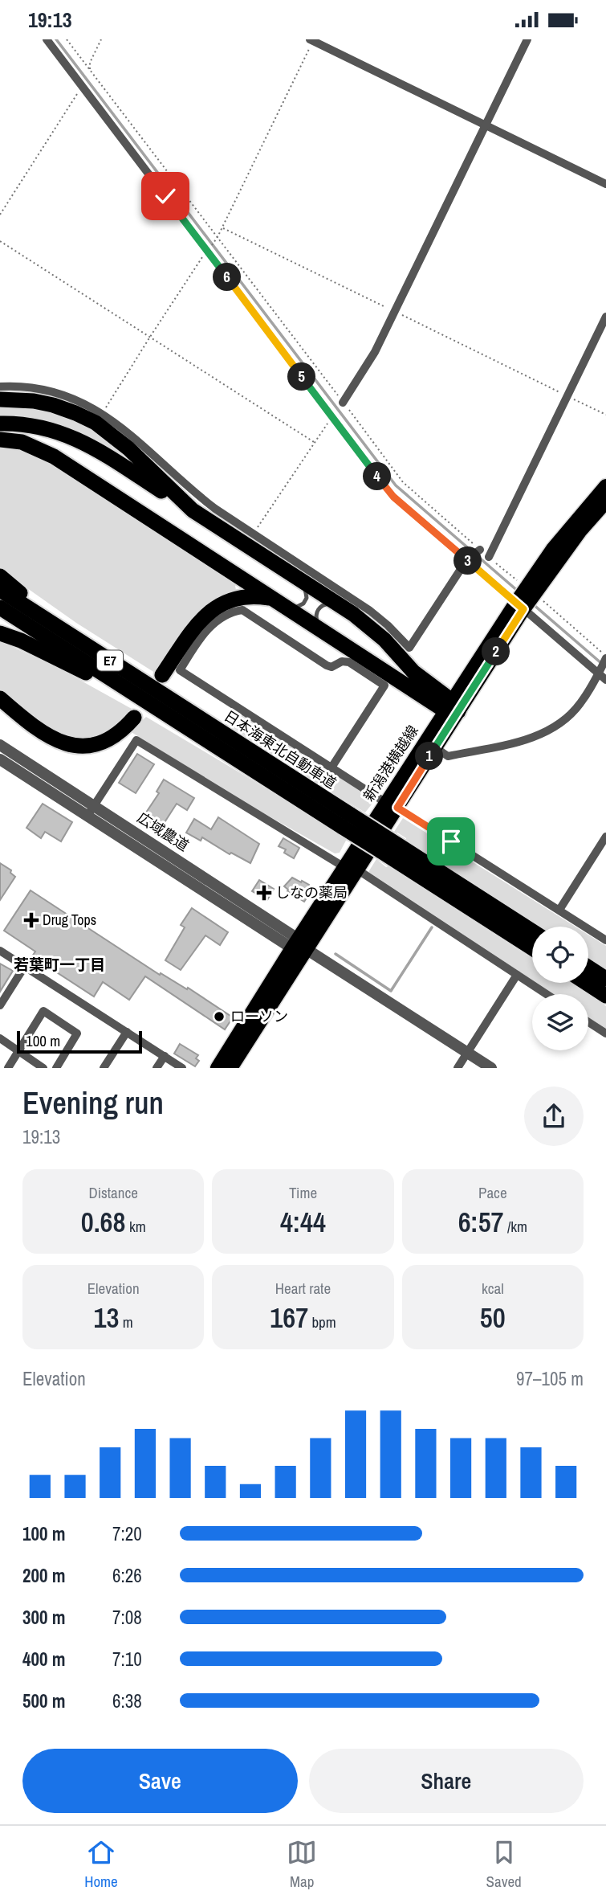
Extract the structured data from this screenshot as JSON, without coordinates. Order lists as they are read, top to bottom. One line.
{"streets":{"highway":["E7","日本海東北自動車道"],"main road":["新潟港横越線"],"street":["広域農道"]},"crossings":[["新潟港横越線","広域農道"]],"districts":["若葉町一丁目"],"places":{"health":["しなの薬局","Drug Tops"],"other":["ローソン"]},"scale_bar":"100 m","page":{"status":"19:13","pins":["6","5","4","3","2","1"],"scale":"100 m","heading":["Evening run","19:13"],"stats":[["Distance","0.68 km"],["Time","4:44"],["Pace","6:57 /km"],["Elevation","13 m"],["Heart rate","167 bpm"],["kcal","50"]],"chart":["Elevation","97–105 m"],"list":[{"name":"100 m","note":"7:20"},{"name":"200 m","note":"6:26"},{"name":"300 m","note":"7:08"},{"name":"400 m","note":"7:10"},{"name":"500 m","note":"6:38"}],"buttons":["Save","Share"],"tabs":["Home","Map","Saved"]}}
